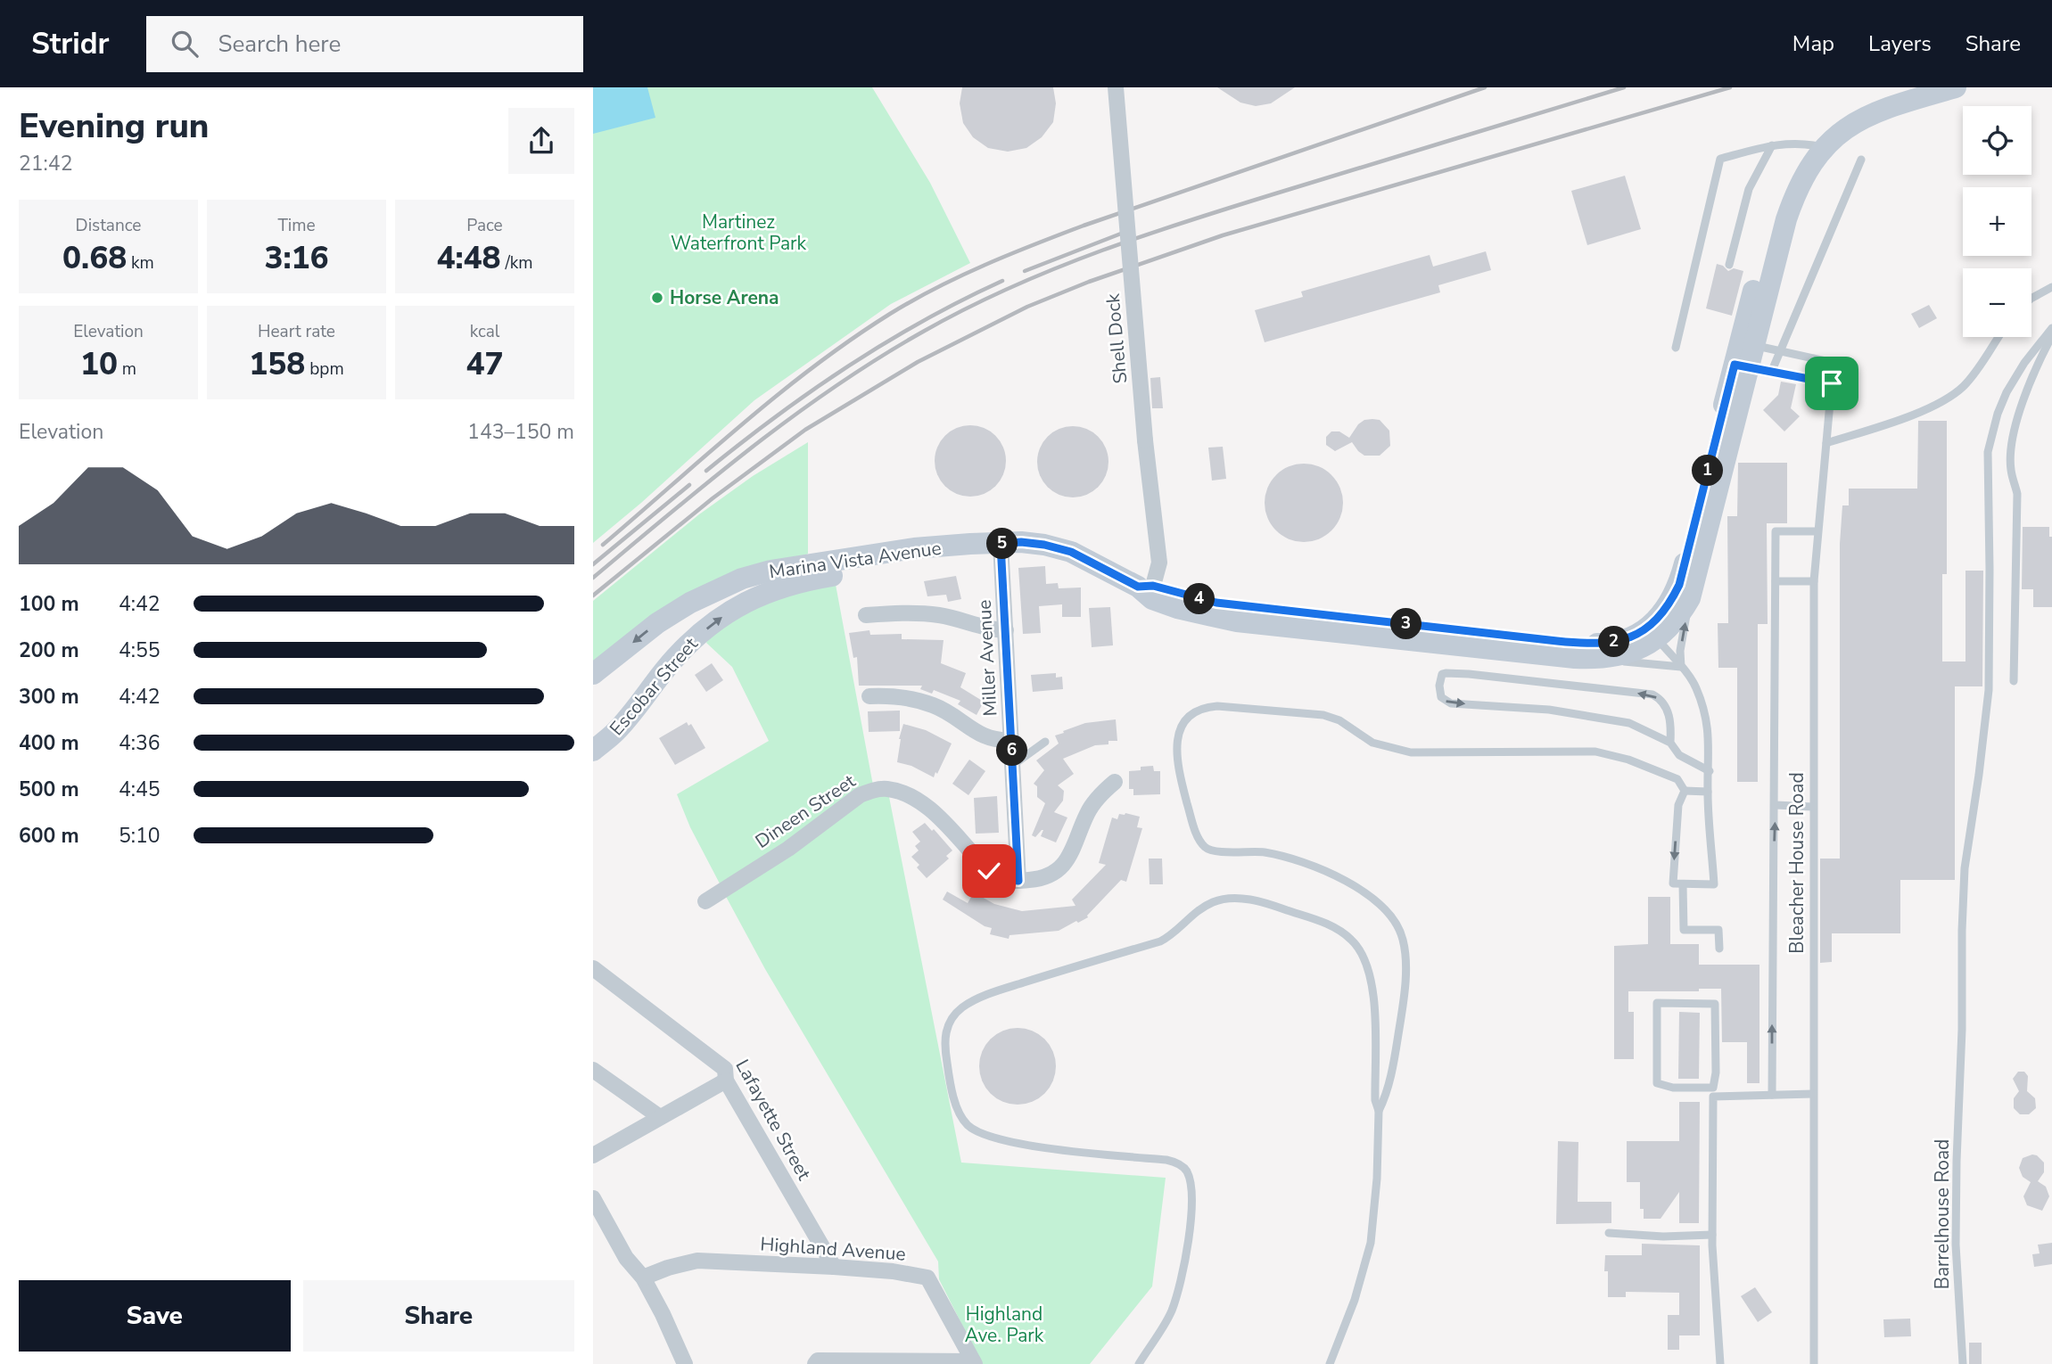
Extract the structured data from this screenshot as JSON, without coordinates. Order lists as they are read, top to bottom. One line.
{"streets":{"main road":["Marina Vista Avenue","Escobar Street"],"street":["Shell Dock","Miller Avenue","Dineen Street","Lafayette Street","Highland Avenue"],"lane":["Bleacher House Road","Barrelhouse Road"]},"crossings":[["Shell Dock","Marina Vista Avenue"],["Marina Vista Avenue","Miller Avenue"],["Marina Vista Avenue","Escobar Street"],["Miller Avenue","Escobar Street"],["Miller Avenue","Dineen Street"],["Lafayette Street","Highland Avenue"]],"one_way":["Escobar Street"],"parks":["Martinez Waterfront Park","Highland Ave. Park"],"places":["Horse Arena"],"page":{"header":"Stridr","search":"Search here","nav":["Map","Layers","Share"],"heading":["Evening run","21:42"],"map_buttons":["+","−"],"stats":[["Distance","0.68 km"],["Time","3:16"],["Pace","4:48 /km"],["Elevation","10 m"],["Heart rate","158 bpm"],["kcal","47"]],"chart":["Elevation","143–150 m"],"pins":["1","5","4","3","2","6"],"list":[{"name":"100 m","note":"4:42"},{"name":"200 m","note":"4:55"},{"name":"300 m","note":"4:42"},{"name":"400 m","note":"4:36"},{"name":"500 m","note":"4:45"},{"name":"600 m","note":"5:10"}],"buttons":["Save","Share"]}}
